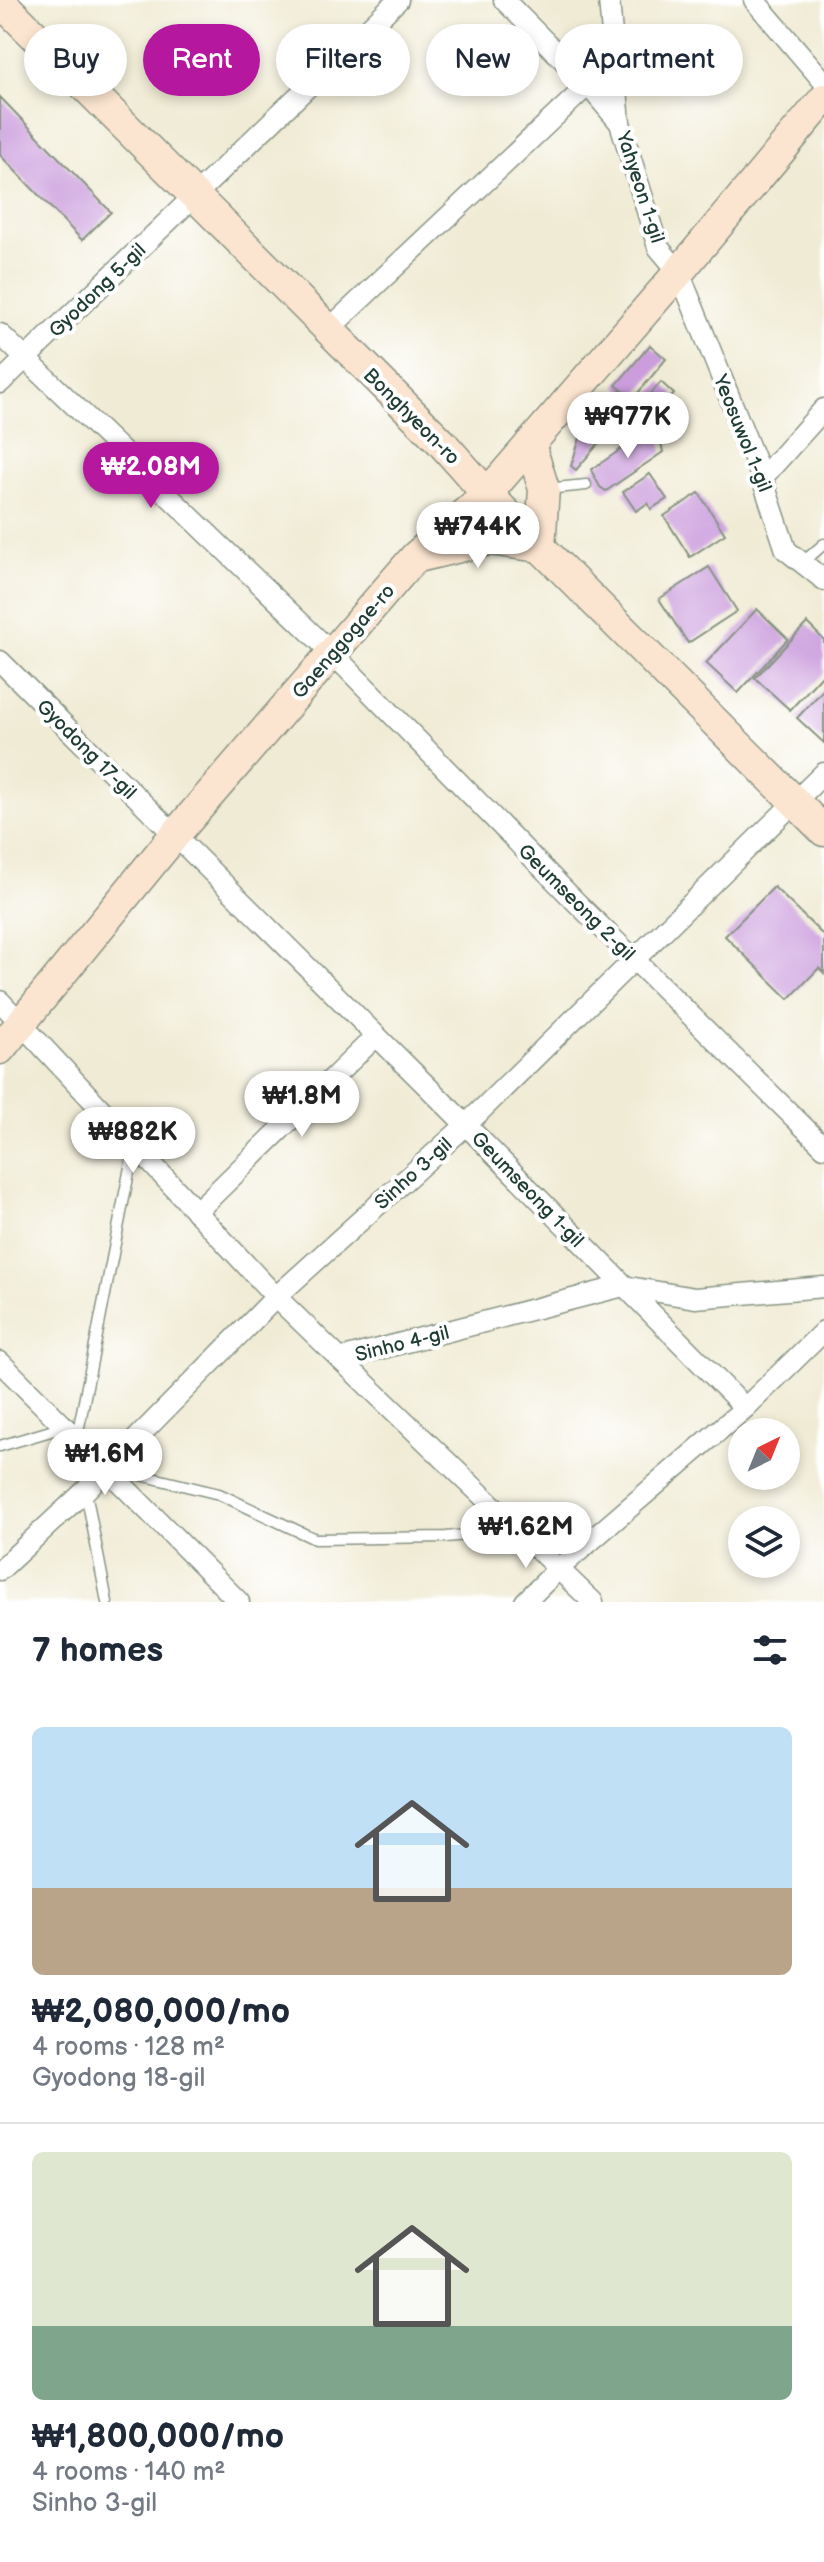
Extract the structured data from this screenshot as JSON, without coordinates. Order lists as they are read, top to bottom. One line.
{"streets":{"street":["Yahyeon 1-gil","Gyodong 5-gil","Bonghyeon-ro","Yeosuwol 1-gil","Gaenggogae-ro","Gyodong 17-gil","Geumseong 2-gil","Sinho 3-gil","Geumseong 1-gil","Sinho 4-gil"]},"crossings":[["Yahyeon 1-gil","Yeosuwol 1-gil"],["Yahyeon 1-gil","Gaenggogae-ro"],["Gyodong 5-gil","Bonghyeon-ro"],["Gyodong 5-gil","Geumseong 2-gil"],["Bonghyeon-ro","Gaenggogae-ro"],["Bonghyeon-ro","Sinho 3-gil"],["Yeosuwol 1-gil","Gaenggogae-ro"],["Gaenggogae-ro","Gyodong 17-gil"],["Gaenggogae-ro","Geumseong 2-gil"],["Gaenggogae-ro","Geumseong 1-gil"],["Gaenggogae-ro","Sinho 4-gil"],["Gyodong 17-gil","Geumseong 1-gil"],["Geumseong 2-gil","Sinho 3-gil"],["Sinho 3-gil","Geumseong 1-gil"],["Sinho 3-gil","Sinho 4-gil"],["Geumseong 1-gil","Sinho 4-gil"]],"north":"top right","page":{"chip":["Buy","Rent","Filters","New","Apartment"],"price":["₩977K","₩2.08M","₩744K","₩1.8M","₩882K","₩1.6M","₩1.62M"],"heading":"7 homes","list":[{"name":"₩2,080,000/mo","note":"4 rooms · 128 m² · Gyodong 18-gil"},{"name":"₩1,800,000/mo","note":"4 rooms · 140 m² · Sinho 3-gil"}]}}
